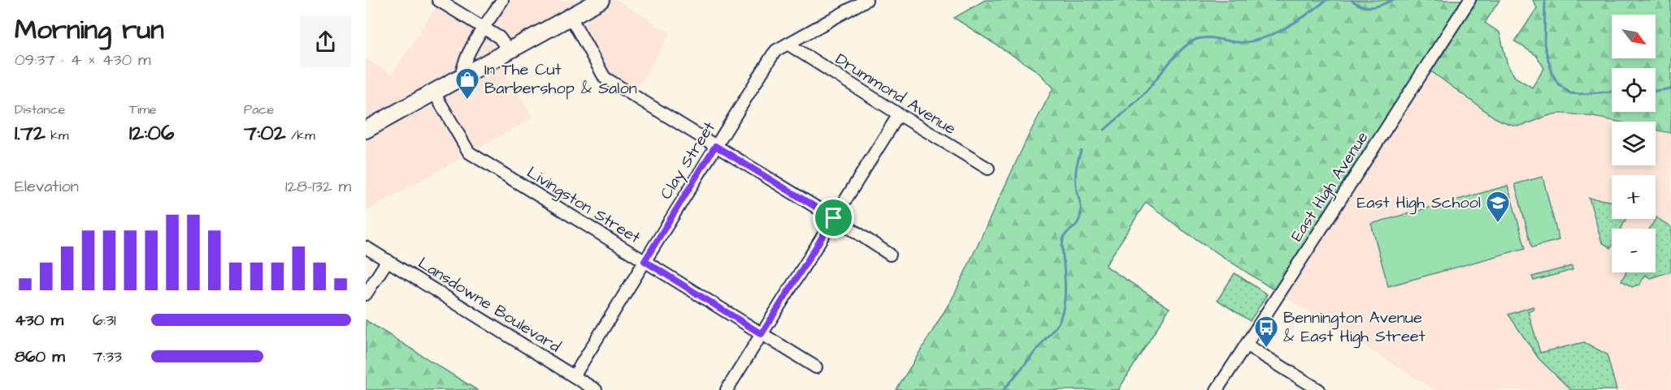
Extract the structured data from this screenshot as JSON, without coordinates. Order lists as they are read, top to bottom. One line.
{"streets":{"street":["Drummond Avenue","Clay Street","East High Avenue","Livingston Street","Lansdowne Boulevard"]},"crossings":[["Drummond Avenue","Clay Street"],["Clay Street","Livingston Street"],["Clay Street","Lansdowne Boulevard"]],"places":{"shop":["In The Cut Barbershop & Salon"],"school or university":["East High School"],"bus stop":["Bennington Avenue & East High Street"]},"north":"bottom right","page":{"heading":["Morning run","09:37 · 4 × 430 m"],"map_buttons":["+","−"],"stats":[["Distance","1.72 km"],["Time","12:06"],["Pace","7:02 /km"]],"chart":["Elevation","128–132 m"],"list":[{"name":"430 m","note":"6:31"},{"name":"860 m","note":"7:33"}]}}
